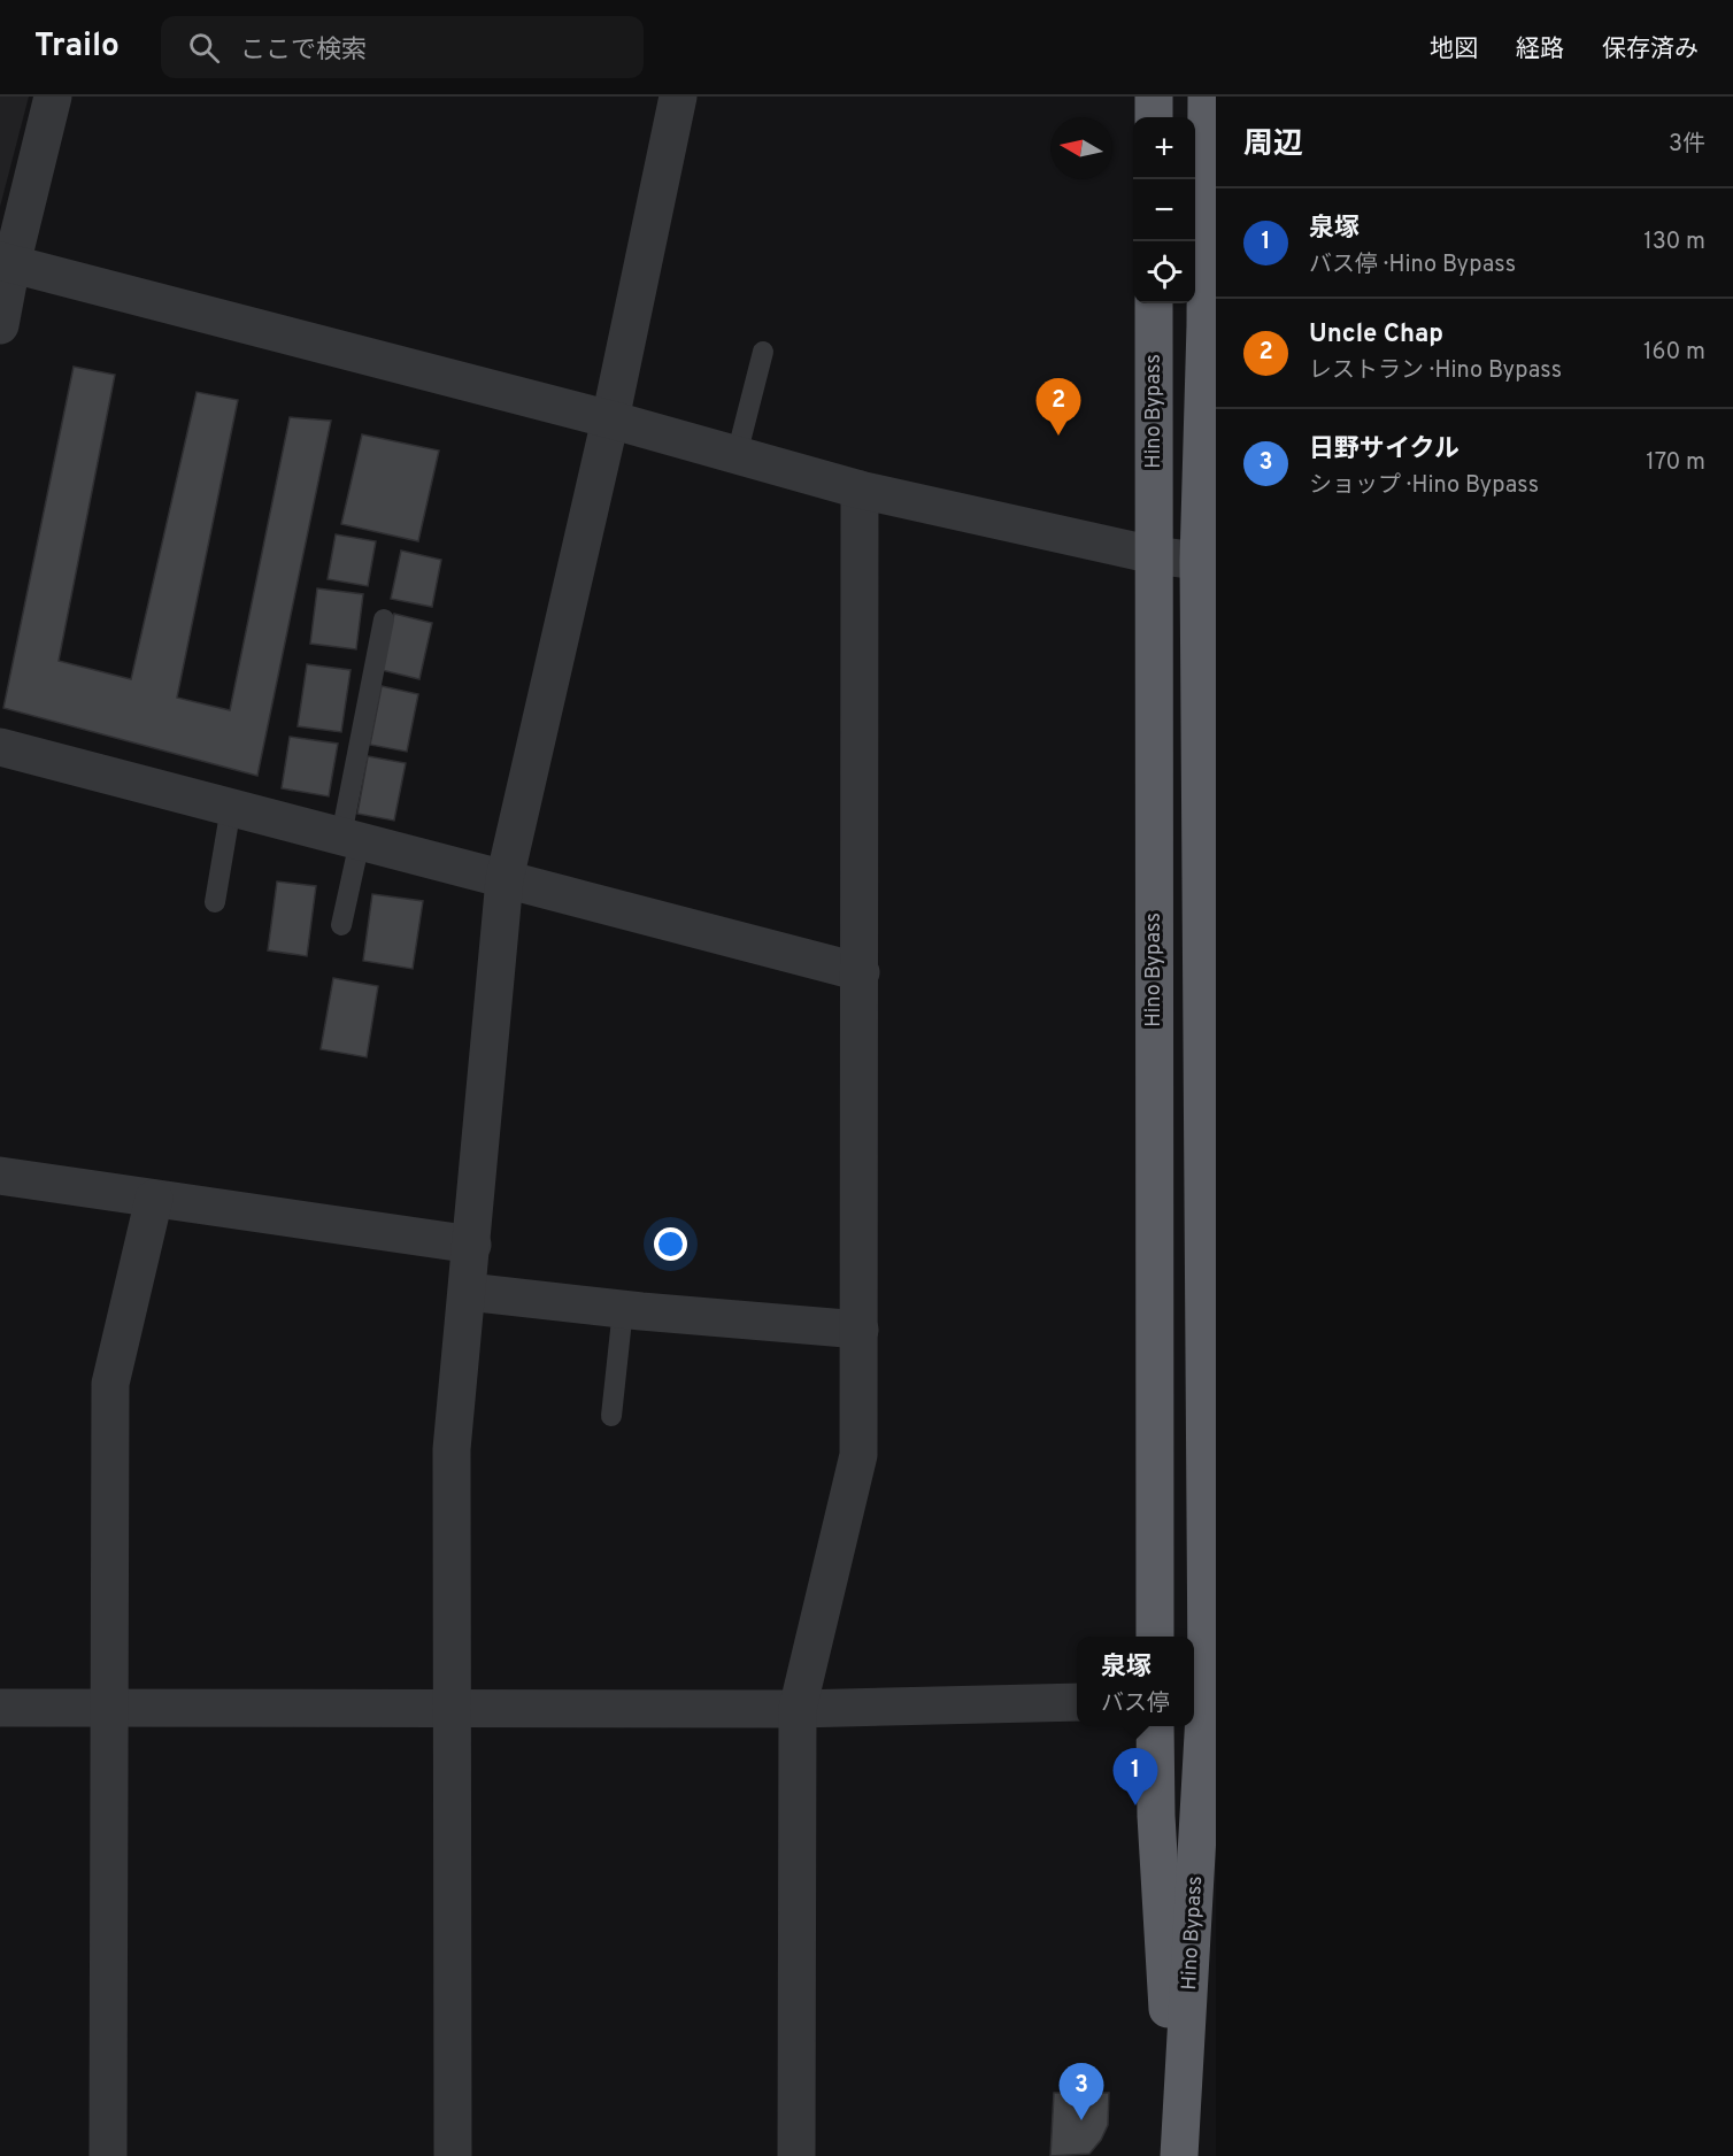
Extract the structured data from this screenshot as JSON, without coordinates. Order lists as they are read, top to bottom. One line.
{"streets":{"highway":["Hino Bypass"]},"north":"left","page":{"header":"Trailo","search":"ここで検索","nav":["地図","経路","保存済み"],"heading":["周辺","3件"],"map_buttons":["+","−"],"list":[{"mark":"1","name":"泉塚","note":"バス停 · Hino Bypass","value":"130 m"},{"mark":"2","name":"Uncle Chap","note":"レストラン · Hino Bypass","value":"160 m"},{"mark":"3","name":"日野サイクル","note":"ショップ · Hino Bypass","value":"170 m"}],"pins":["2","1","3"],"popup":["泉塚","バス停"]}}
